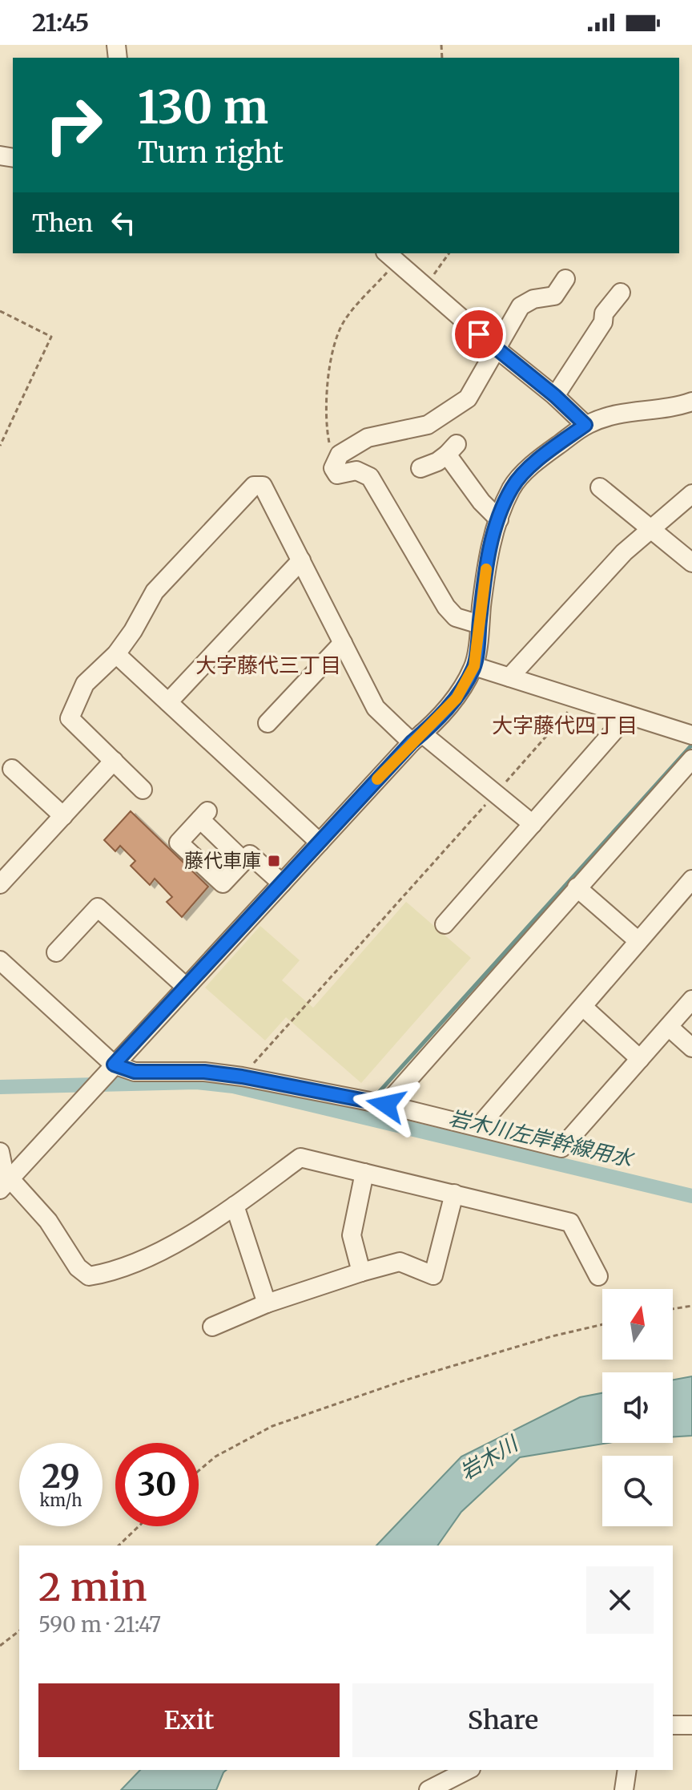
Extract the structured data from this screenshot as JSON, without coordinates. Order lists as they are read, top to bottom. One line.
{"districts":["大字藤代三丁目","大字藤代四丁目"],"water":["岩木川左岸幹線用水","岩木川"],"places":{"transit":["藤代車庫"]},"north":"top","page":{"status":"21:45","turn":["130 m","Turn right"],"then":"Then","speed":"29 km/h","limit":"30","heading":["2 min","590 m · 21:47"],"buttons":["Exit","Share"]}}
